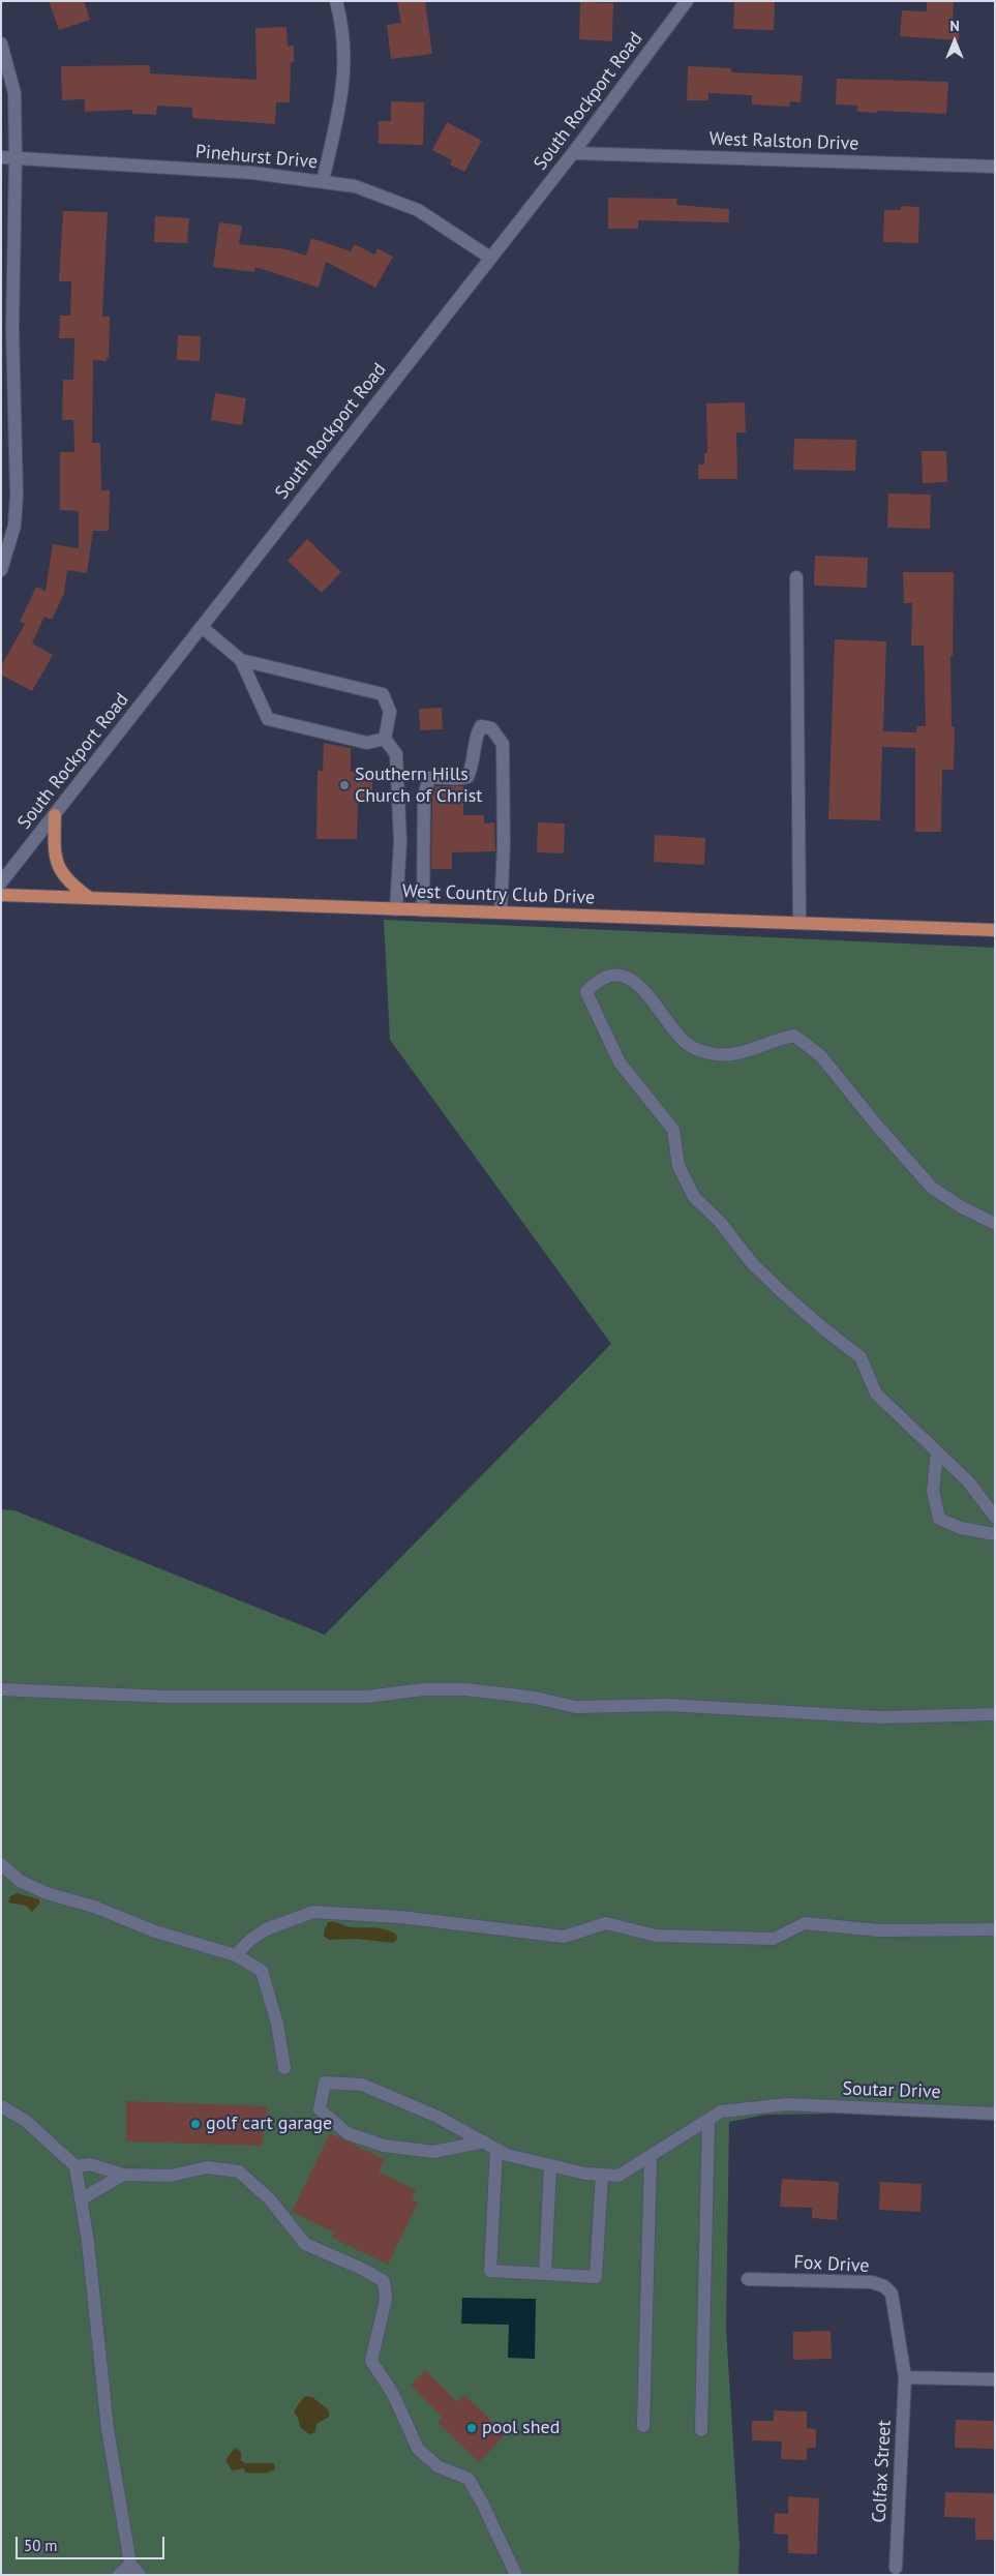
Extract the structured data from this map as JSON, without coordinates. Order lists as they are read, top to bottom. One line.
{"streets":{"main road":["West Country Club Drive"],"street":["South Rockport Road","West Ralston Drive","Pinehurst Drive","Soutar Drive","Fox Drive","Colfax Street"]},"crossings":[["South Rockport Road","West Ralston Drive"],["South Rockport Road","Pinehurst Drive"],["Fox Drive","Colfax Street"]],"places":["Southern Hills Church of Christ","golf cart garage","pool shed"],"scale_bar":"50 m","north":"top"}
